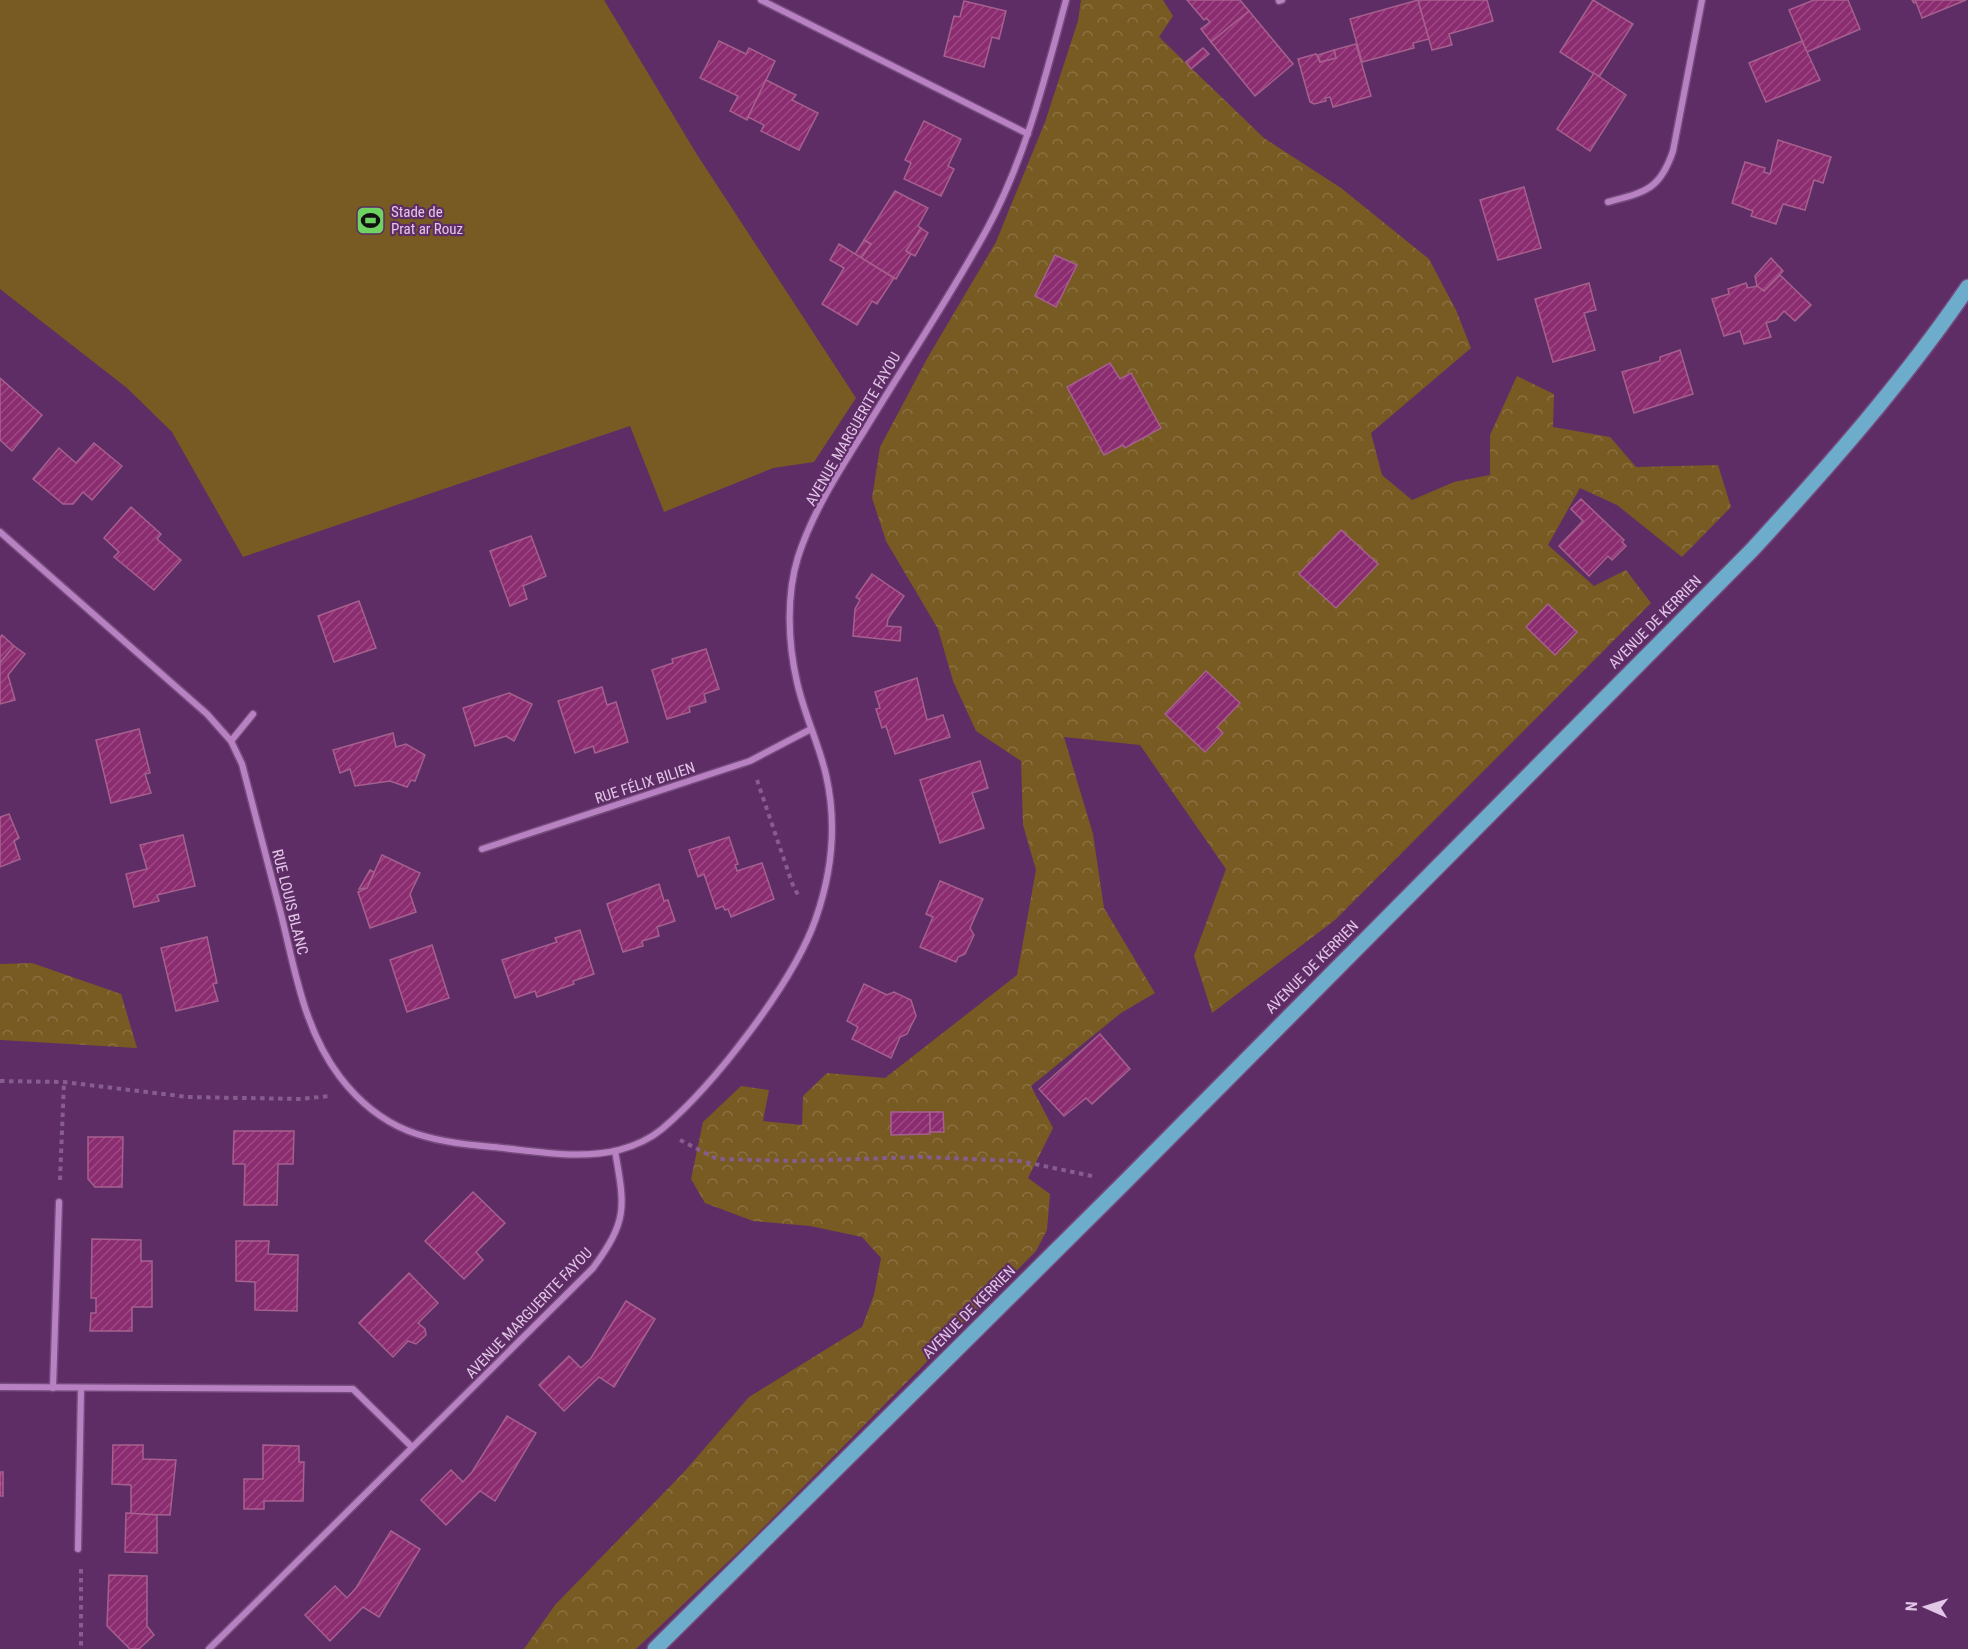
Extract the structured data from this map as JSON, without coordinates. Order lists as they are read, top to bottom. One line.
{"streets":{"main road":["AVENUE DE KERRIEN"],"street":["AVENUE MARGUERITE FAYOU","RUE FÉLIX BILIEN","RUE LOUIS BLANC"]},"crossings":[["AVENUE MARGUERITE FAYOU","RUE FÉLIX BILIEN"],["AVENUE MARGUERITE FAYOU","RUE LOUIS BLANC"]],"places":{"sports":["Stade de Prat ar Rouz"]},"north":"left"}
